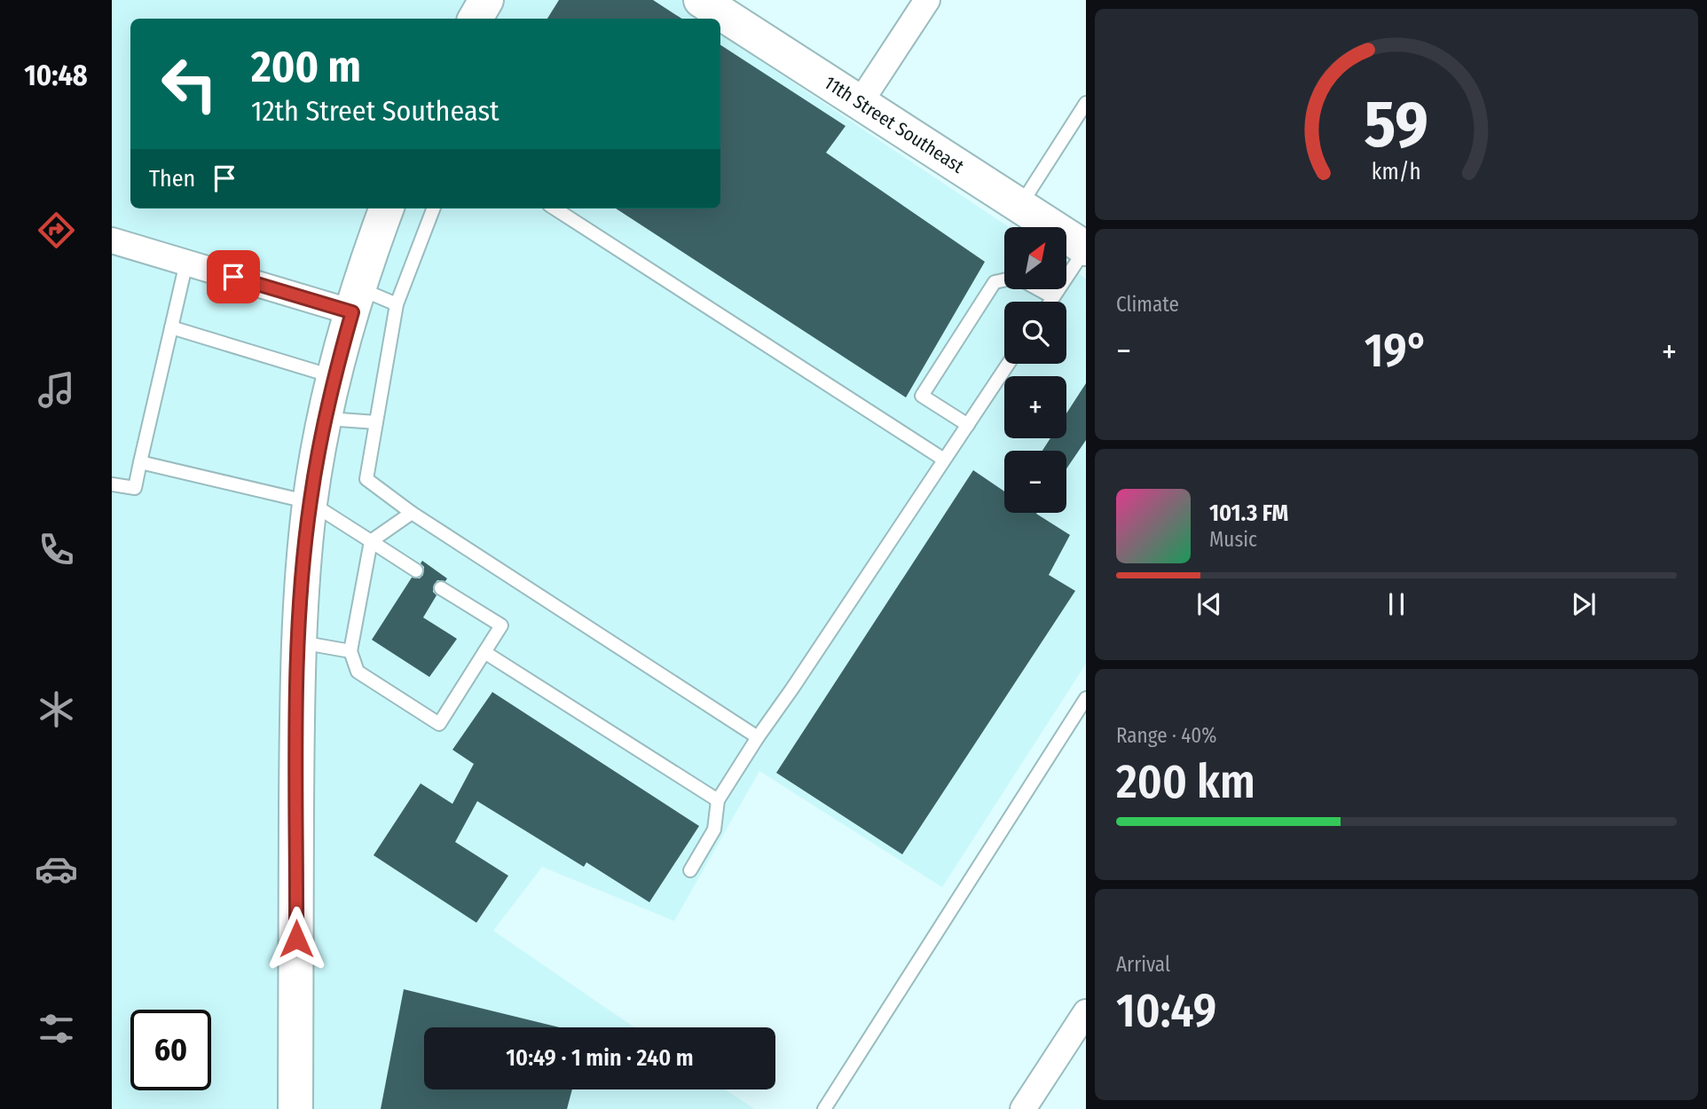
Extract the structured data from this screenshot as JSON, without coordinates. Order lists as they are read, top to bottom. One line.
{"streets":{"main road":["11th Street Southeast"]},"north":"top right","page":{"tabs":"10:48","turn":["200 m","12th Street Southeast"],"then":"Then","map_buttons":["+","−"],"tile":["Climate",["Range · 40%","200 km"],["Arrival","10:49"]],"heat":["−","19°","+"],"song":["101.3 FM","Music"],"limit":"60","trip":"10:49 · 1 min · 240 m","gauge":["59","km/h"]}}
